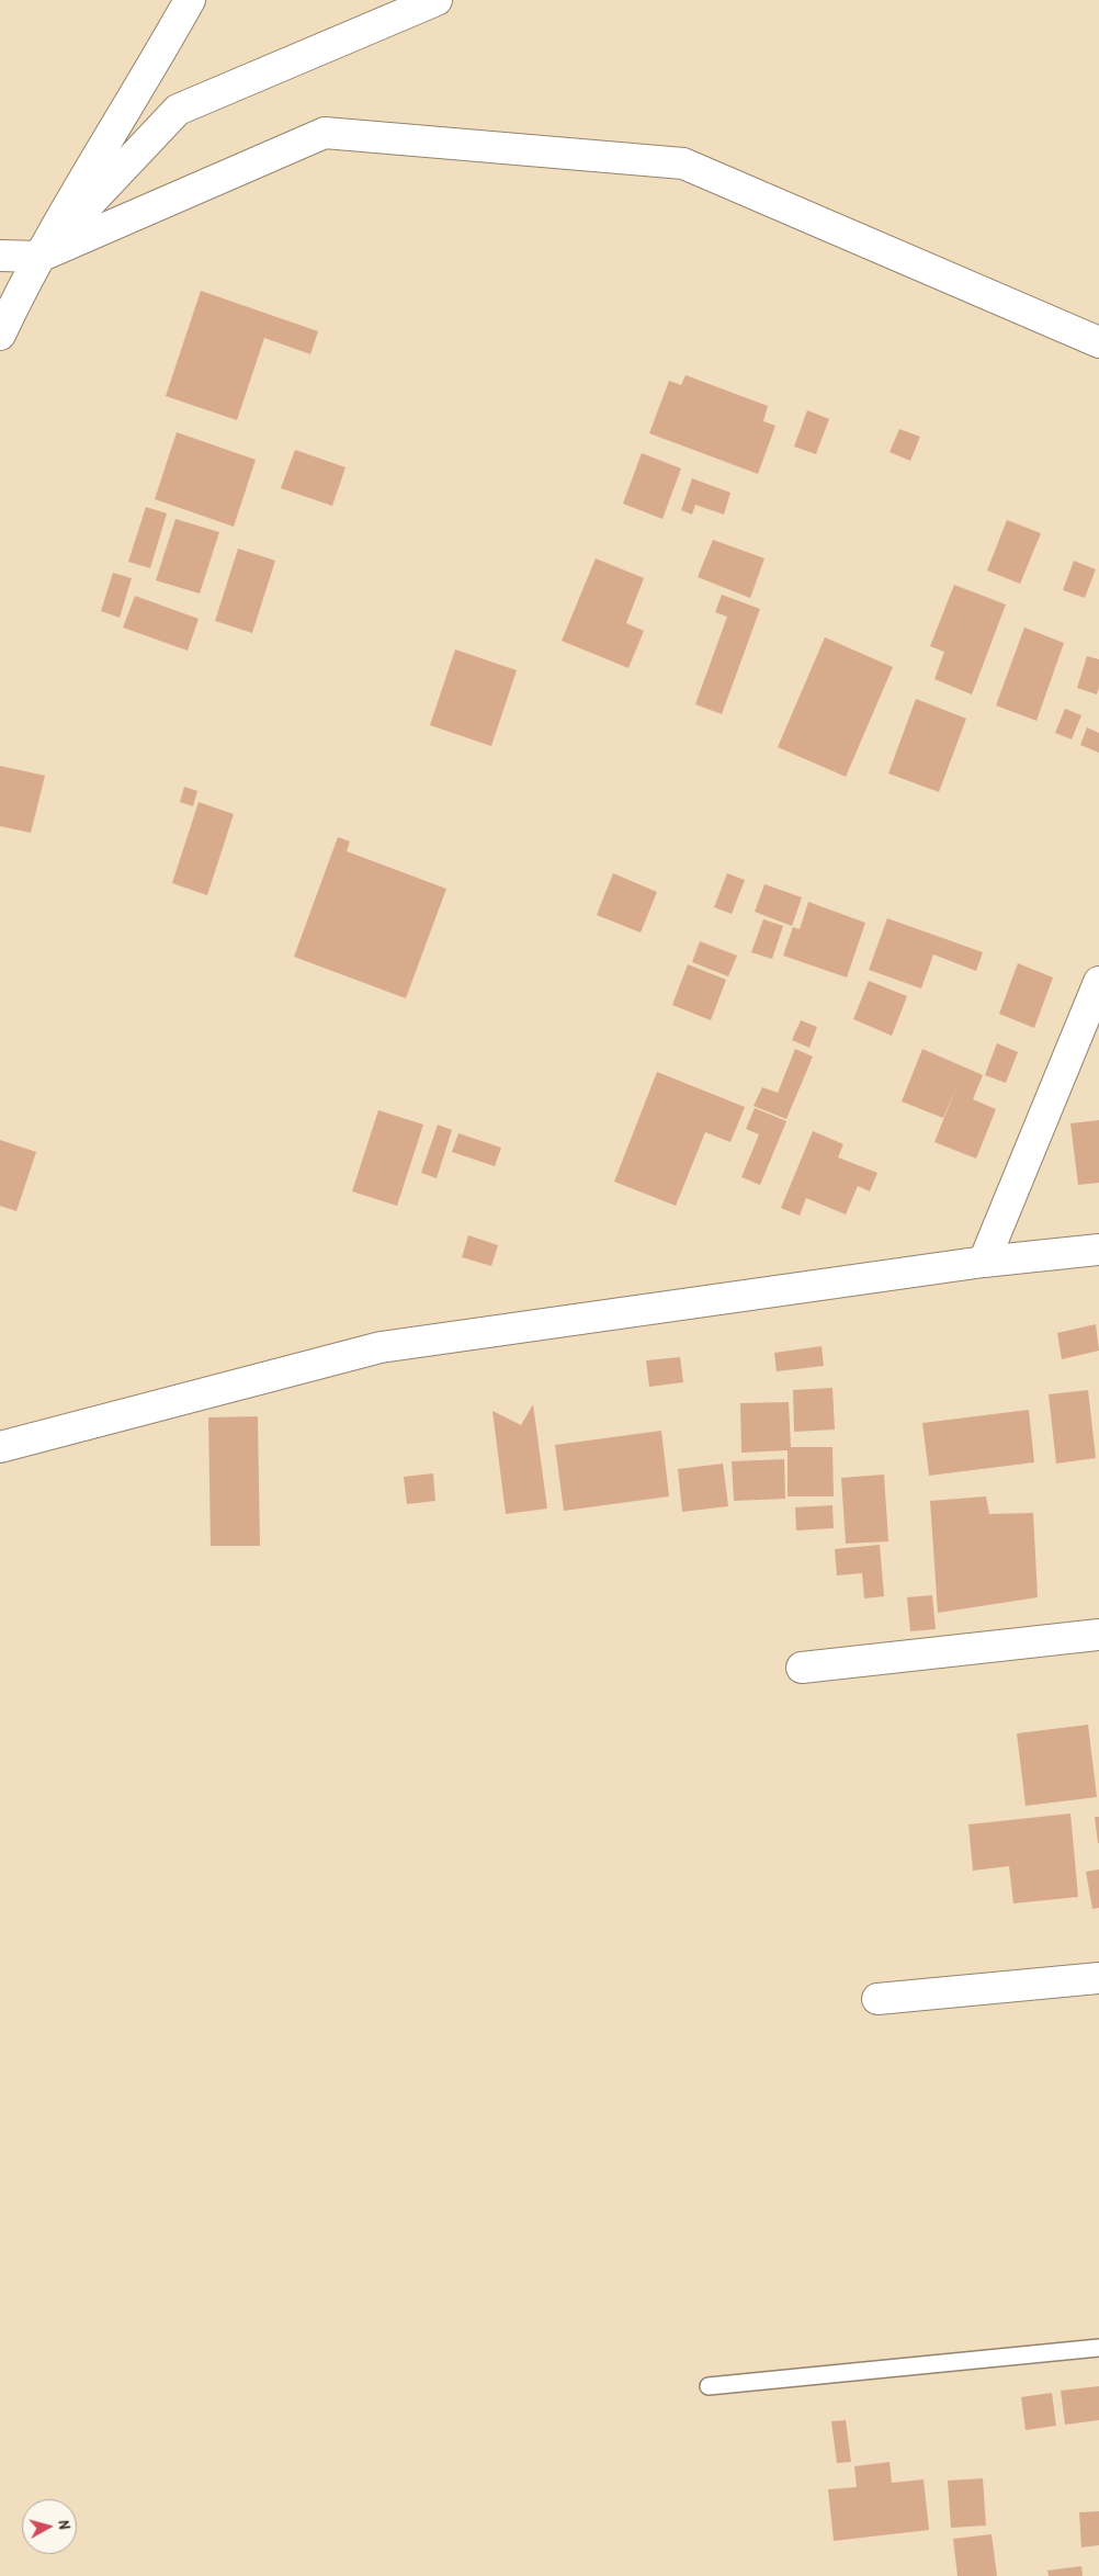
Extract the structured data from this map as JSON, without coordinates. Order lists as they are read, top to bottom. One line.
{"north":"right"}
